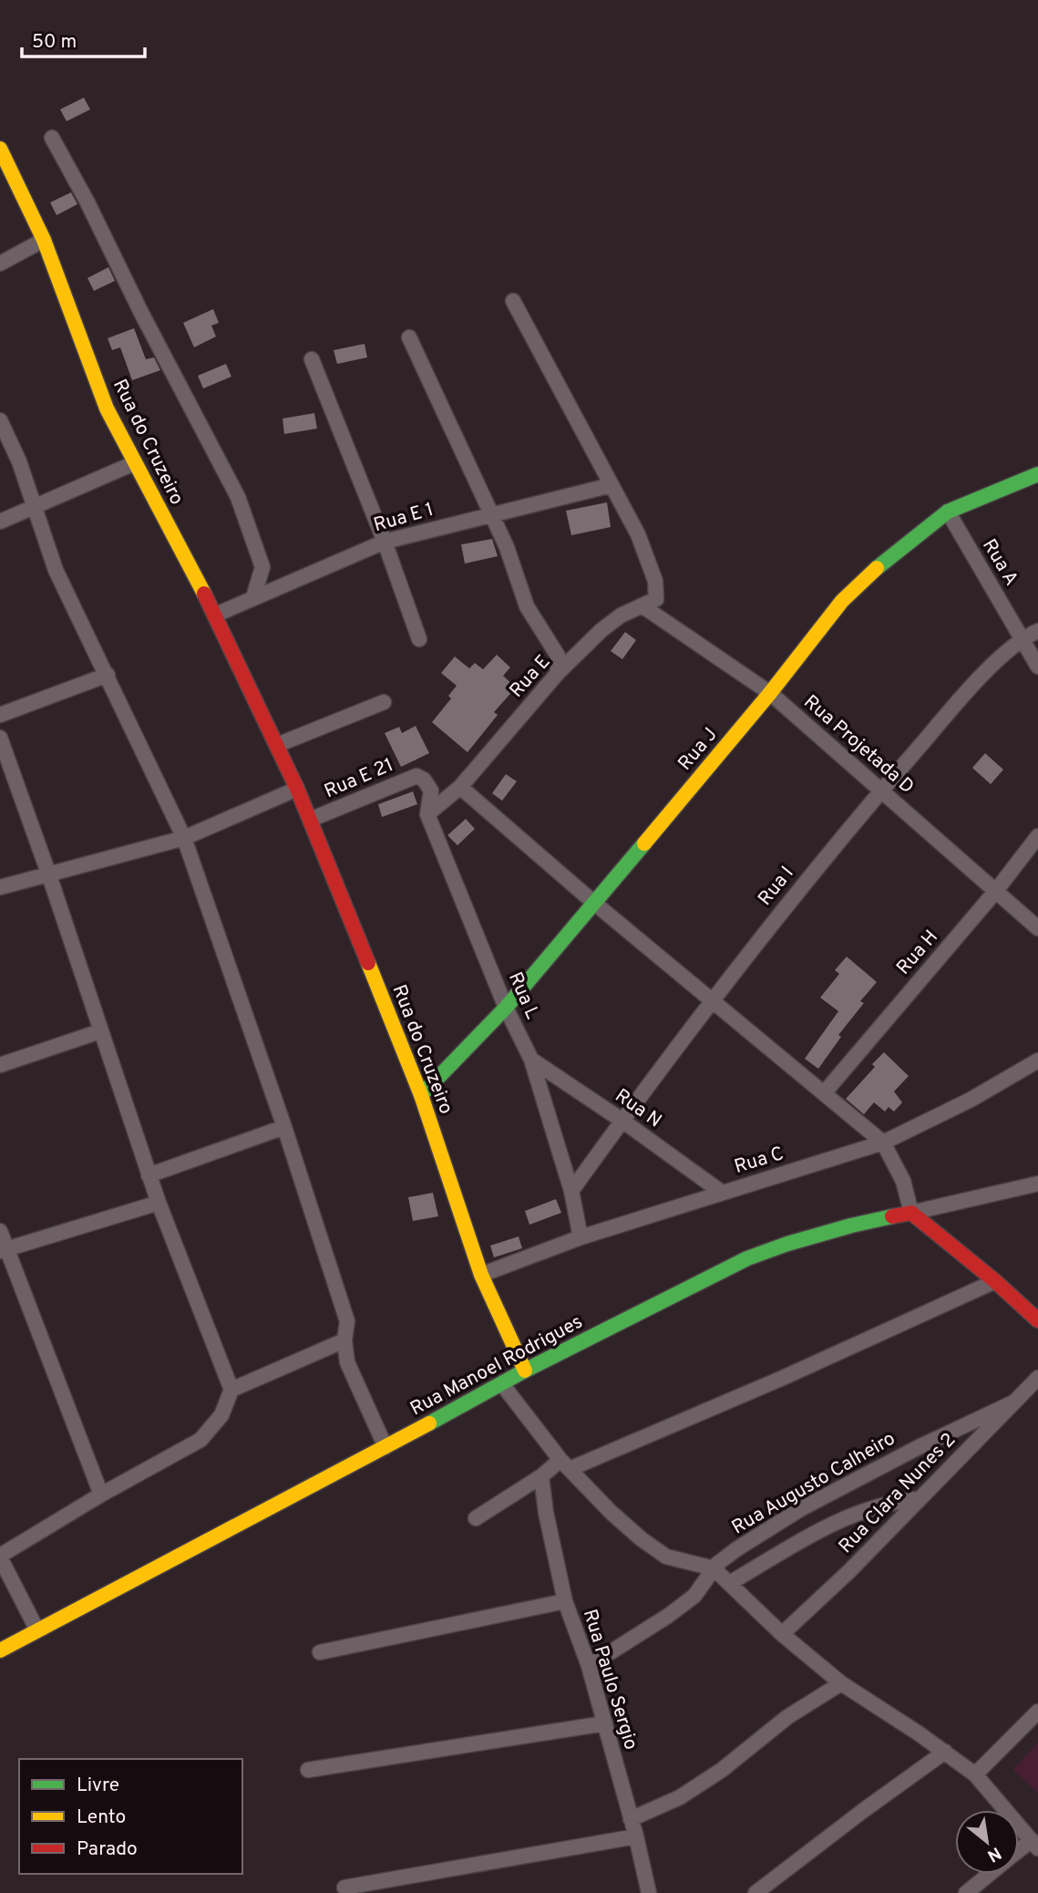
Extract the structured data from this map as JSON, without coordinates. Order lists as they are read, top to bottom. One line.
{"streets":{"street":["Rua do Cruzeiro","Rua E 1","Rua A","Rua E","Rua Projetada D","Rua J","Rua E 21","Rua I","Rua H","Rua L","Rua N","Rua C","Rua Manoel Rodrigues","Rua Augusto Calheiro","Rua Clara Nunes 2","Rua Paulo Sergio"]},"crossings":[["Rua do Cruzeiro","Rua E 1"],["Rua do Cruzeiro","Rua J"],["Rua do Cruzeiro","Rua E 21"],["Rua do Cruzeiro","Rua C"],["Rua do Cruzeiro","Rua Manoel Rodrigues"],["Rua A","Rua J"],["Rua A","Rua I"],["Rua E","Rua Projetada D"],["Rua Projetada D","Rua J"],["Rua Projetada D","Rua I"],["Rua Projetada D","Rua H"],["Rua J","Rua L"],["Rua E 21","Rua L"],["Rua I","Rua L"],["Rua I","Rua N"],["Rua L","Rua N"],["Rua L","Rua C"],["Rua N","Rua C"],["Rua Augusto Calheiro","Rua Clara Nunes 2"],["Rua Augusto Calheiro","Rua Paulo Sergio"]],"legend":["Livre","Lento","Parado"],"scale_bar":"50 m","north":"bottom right"}
